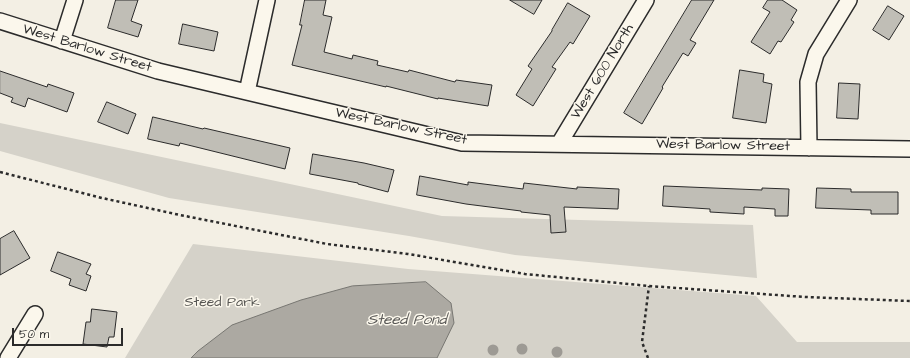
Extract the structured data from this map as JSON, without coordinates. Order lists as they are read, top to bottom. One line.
{"streets":{"street":["West Barlow Street","West 600 North"]},"crossings":[["West Barlow Street","West 600 North"]],"water":["Steed Pond"],"parks":["Steed Park"],"scale_bar":"50 m"}
